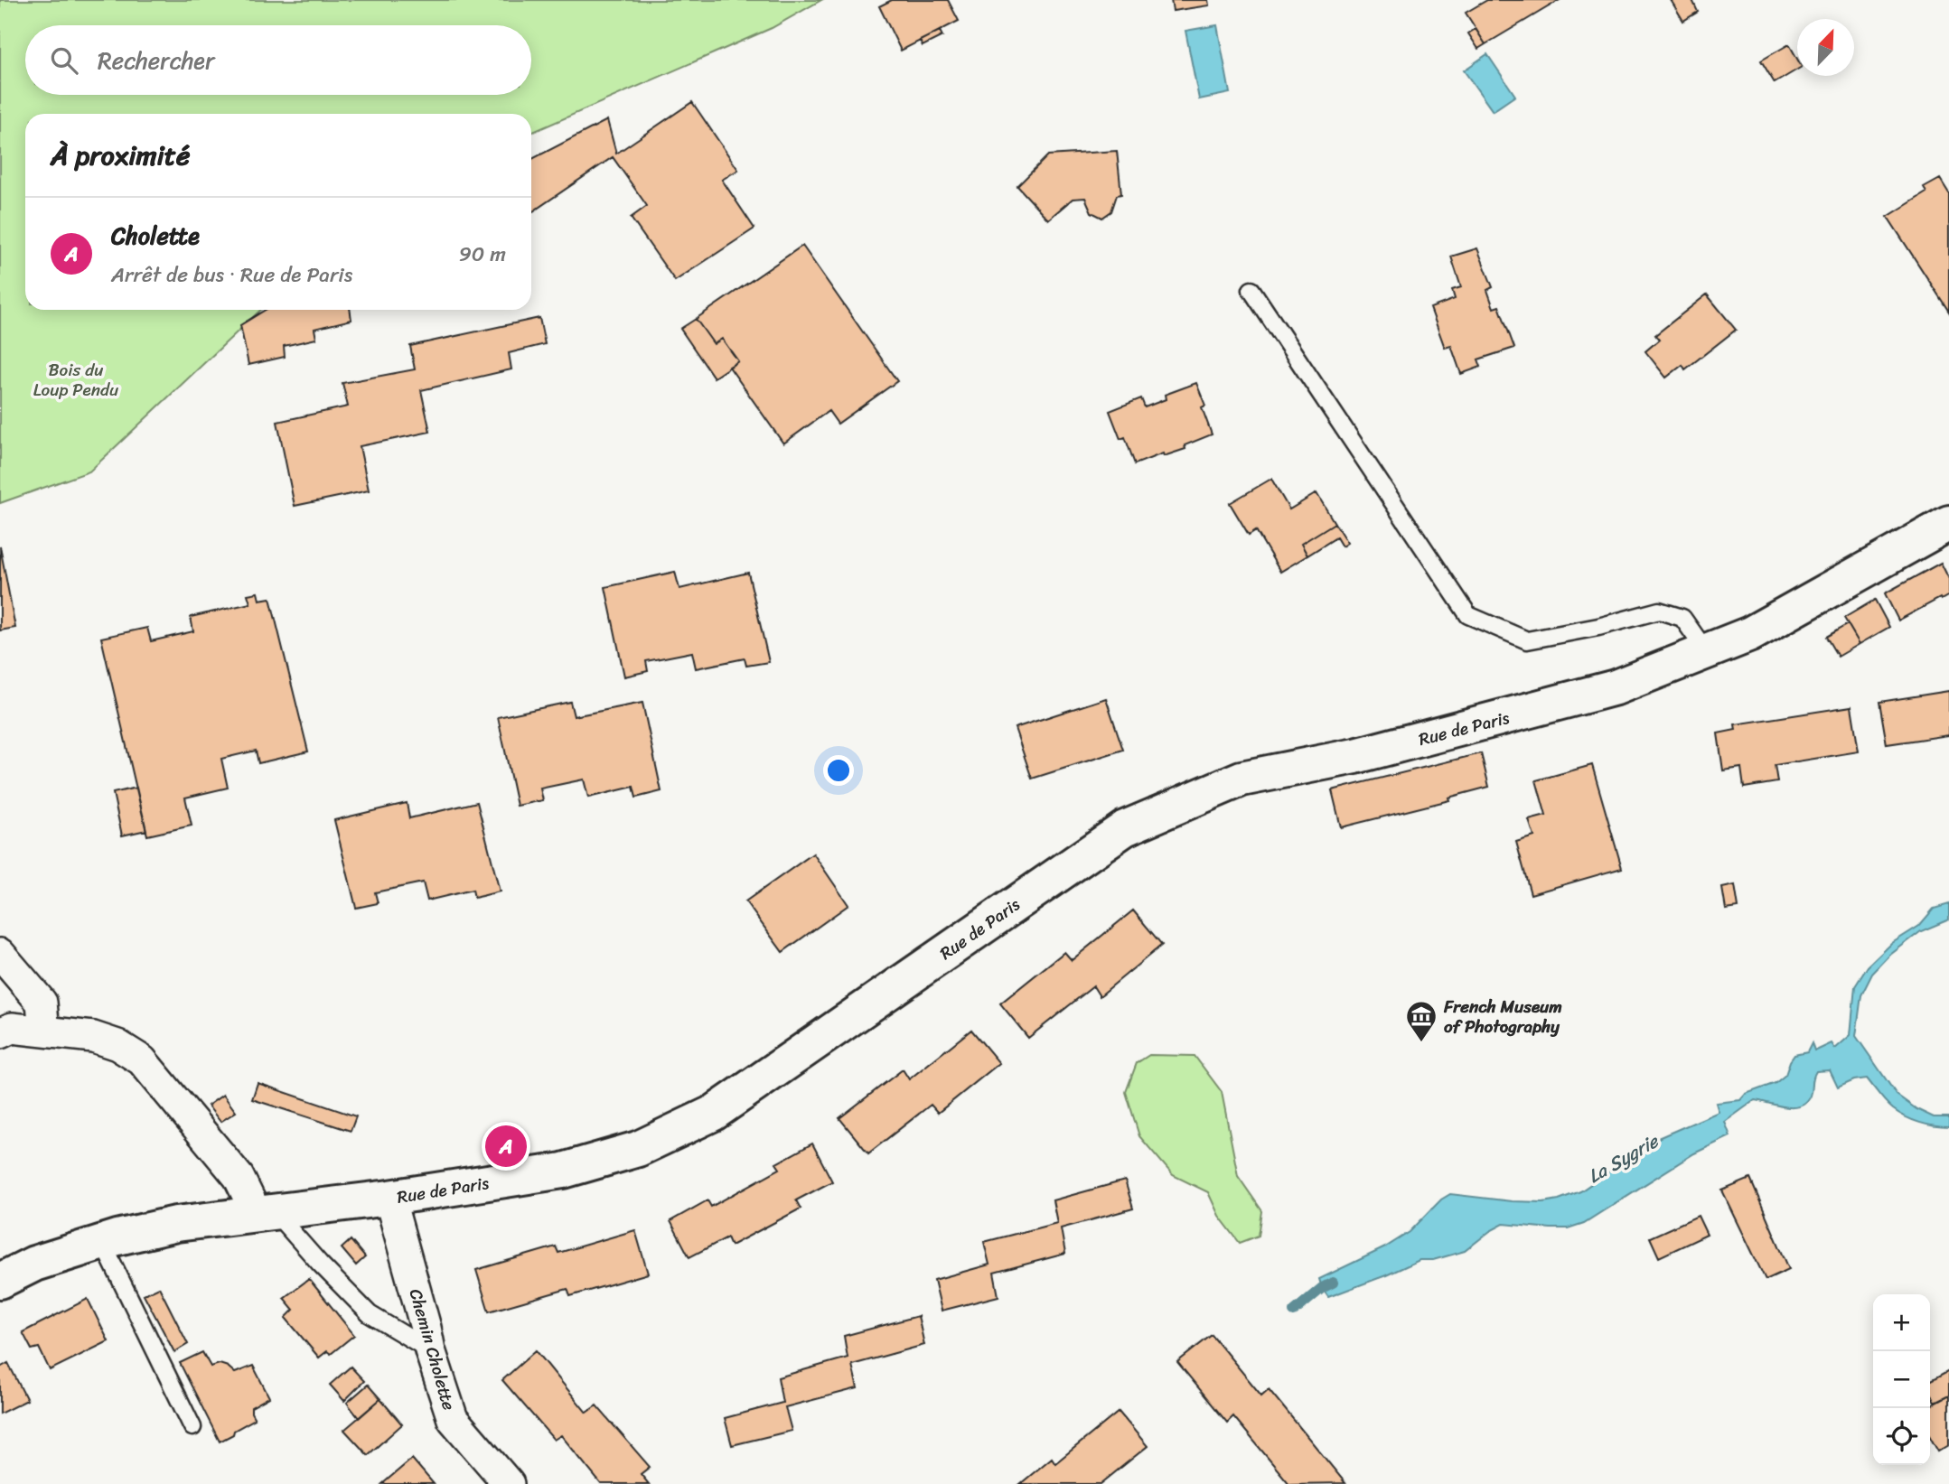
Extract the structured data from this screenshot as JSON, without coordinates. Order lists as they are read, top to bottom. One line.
{"streets":{"street":["Rue de Paris","Chemin Cholette"]},"crossings":[["Rue de Paris","Chemin Cholette"]],"water":["La Sygrie"],"parks":["Bois du Loup Pendu"],"places":{"museum":["French Museum of Photography"]},"north":"top right","page":{"search":"Rechercher","heading":"À proximité","list":[{"mark":"A","name":"Cholette","note":"Arrêt de bus · Rue de Paris","value":"90 m"}],"pins":"A","map_buttons":["+","−"]}}
